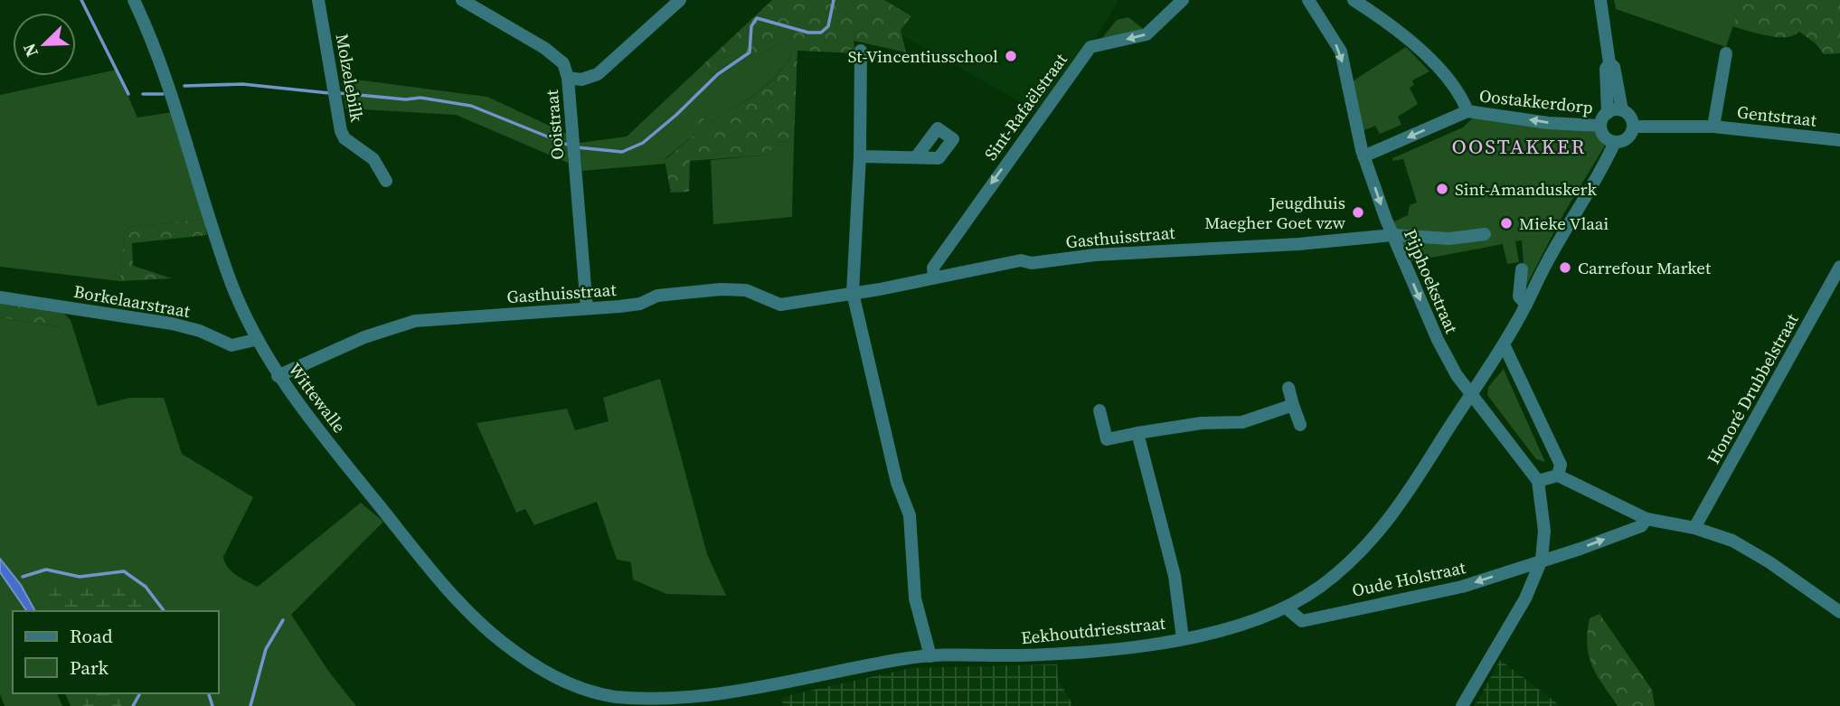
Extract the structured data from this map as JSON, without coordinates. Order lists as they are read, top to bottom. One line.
{"streets":{"street":["Molzelebilk","Oostakkerdorp","Sint-Rafaëlstraat","Gentstraat","Ooistraat","Gasthuisstraat","Pijphoekstraat","Borkelaarstraat","Honoré Drubbelstraat","Wittewalle","Oude Holstraat","Eekhoutdriesstraat"]},"crossings":[["Oostakkerdorp","Gentstraat"],["Oostakkerdorp","Pijphoekstraat"],["Sint-Rafaëlstraat","Gasthuisstraat"],["Ooistraat","Gasthuisstraat"],["Gasthuisstraat","Pijphoekstraat"],["Gasthuisstraat","Wittewalle"],["Pijphoekstraat","Eekhoutdriesstraat"],["Borkelaarstraat","Wittewalle"],["Wittewalle","Eekhoutdriesstraat"],["Oude Holstraat","Eekhoutdriesstraat"]],"one_way":["Oostakkerdorp","Sint-Rafaëlstraat","Pijphoekstraat"],"districts":["OOSTAKKER"],"places":["St-Vincentiusschool","Sint-Amanduskerk","Jeugdhuis Maegher Goet vzw","Mieke Vlaai","Carrefour Market"],"legend":["Road","Park"],"north":"bottom left"}
